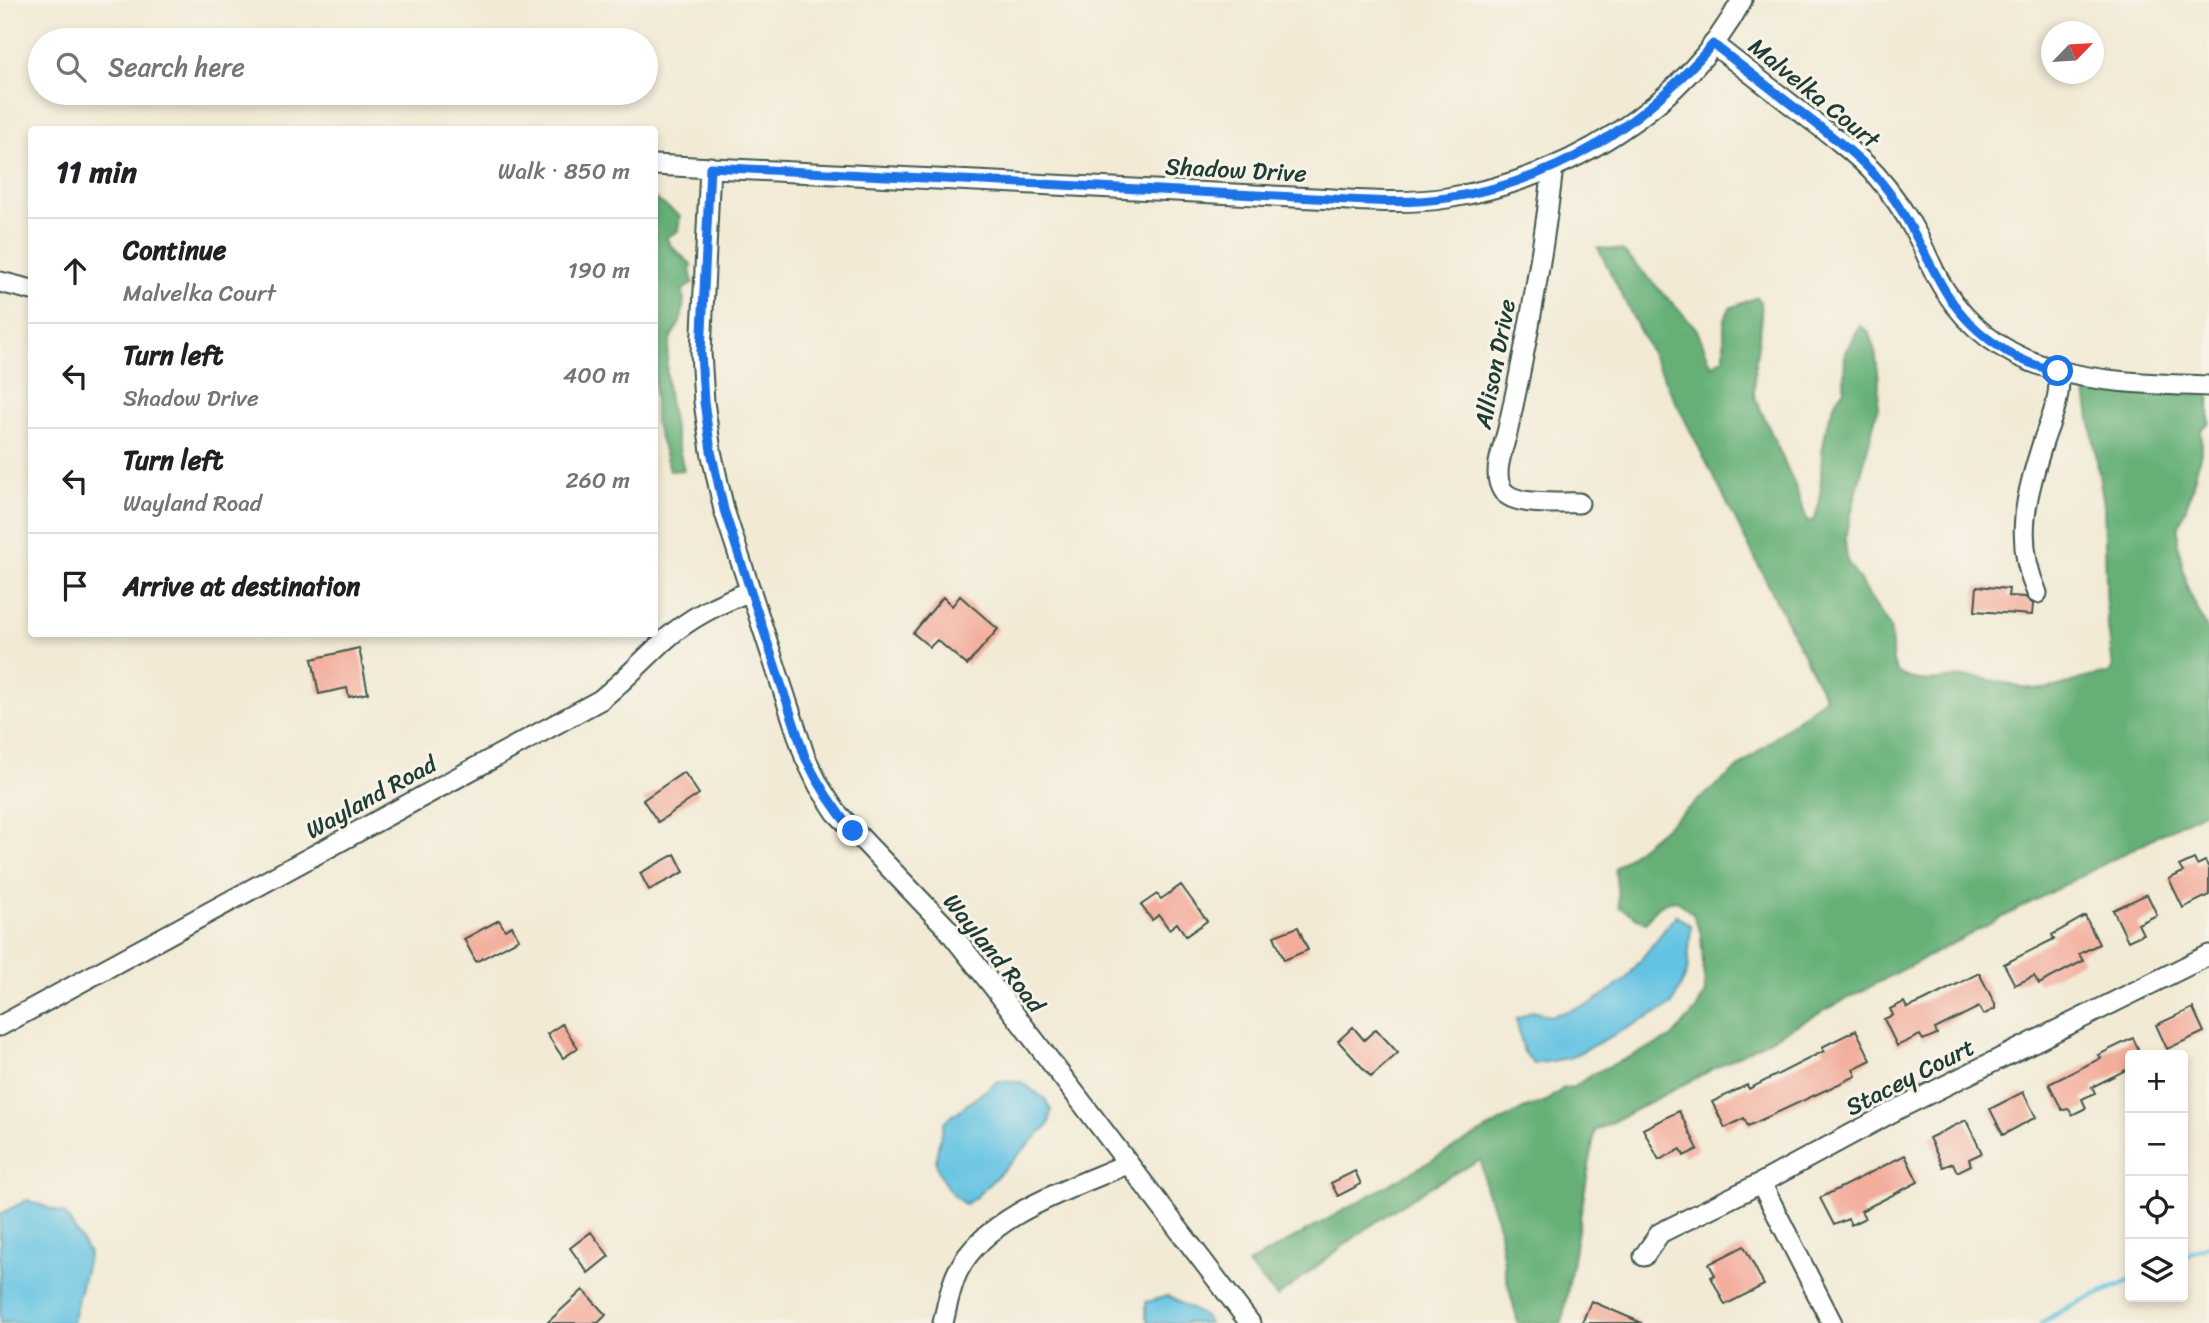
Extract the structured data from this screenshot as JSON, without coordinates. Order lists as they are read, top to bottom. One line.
{"streets":{"street":["Malvelka Court","Shadow Drive","Allison Drive","Wayland Road","Stacey Court"]},"crossings":[["Malvelka Court","Shadow Drive"],["Shadow Drive","Allison Drive"],["Shadow Drive","Wayland Road"]],"north":"top right","page":{"search":"Search here","heading":["11 min","Walk · 850 m"],"list":[["Continue","Malvelka Court","190 m"],["Turn left","Shadow Drive","400 m"],["Turn left","Wayland Road","260 m"],"Arrive at destination"],"map_buttons":["+","−"]}}
